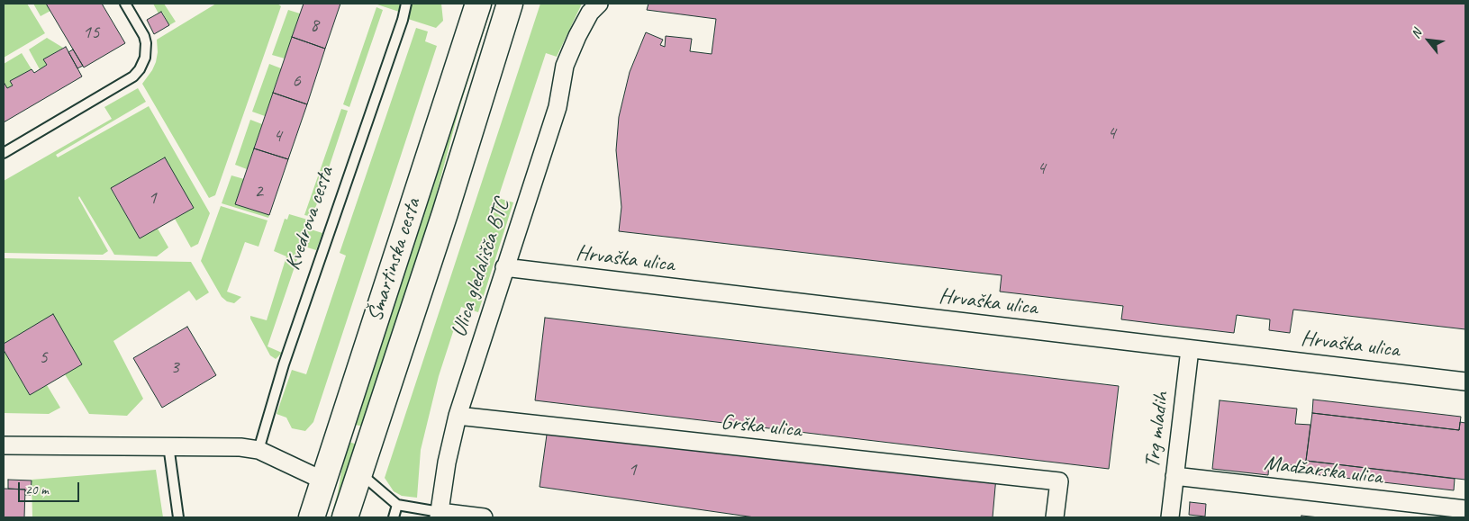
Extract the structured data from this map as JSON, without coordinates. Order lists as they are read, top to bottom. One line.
{"streets":{"main road":["Šmartinska cesta"],"street":["Hrvaška ulica","Ulica gledališča BTC","Grška ulica","Trg mladih","Madžarska ulica"],"lane":["Kvedrova cesta"]},"crossings":[["Hrvaška ulica","Ulica gledališča BTC"],["Hrvaška ulica","Trg mladih"],["Ulica gledališča BTC","Grška ulica"],["Trg mladih","Madžarska ulica"]],"house_numbers":["8","15","6","4","4","4","2","1","5","3","1"],"scale_bar":"20 m","north":"top left"}
